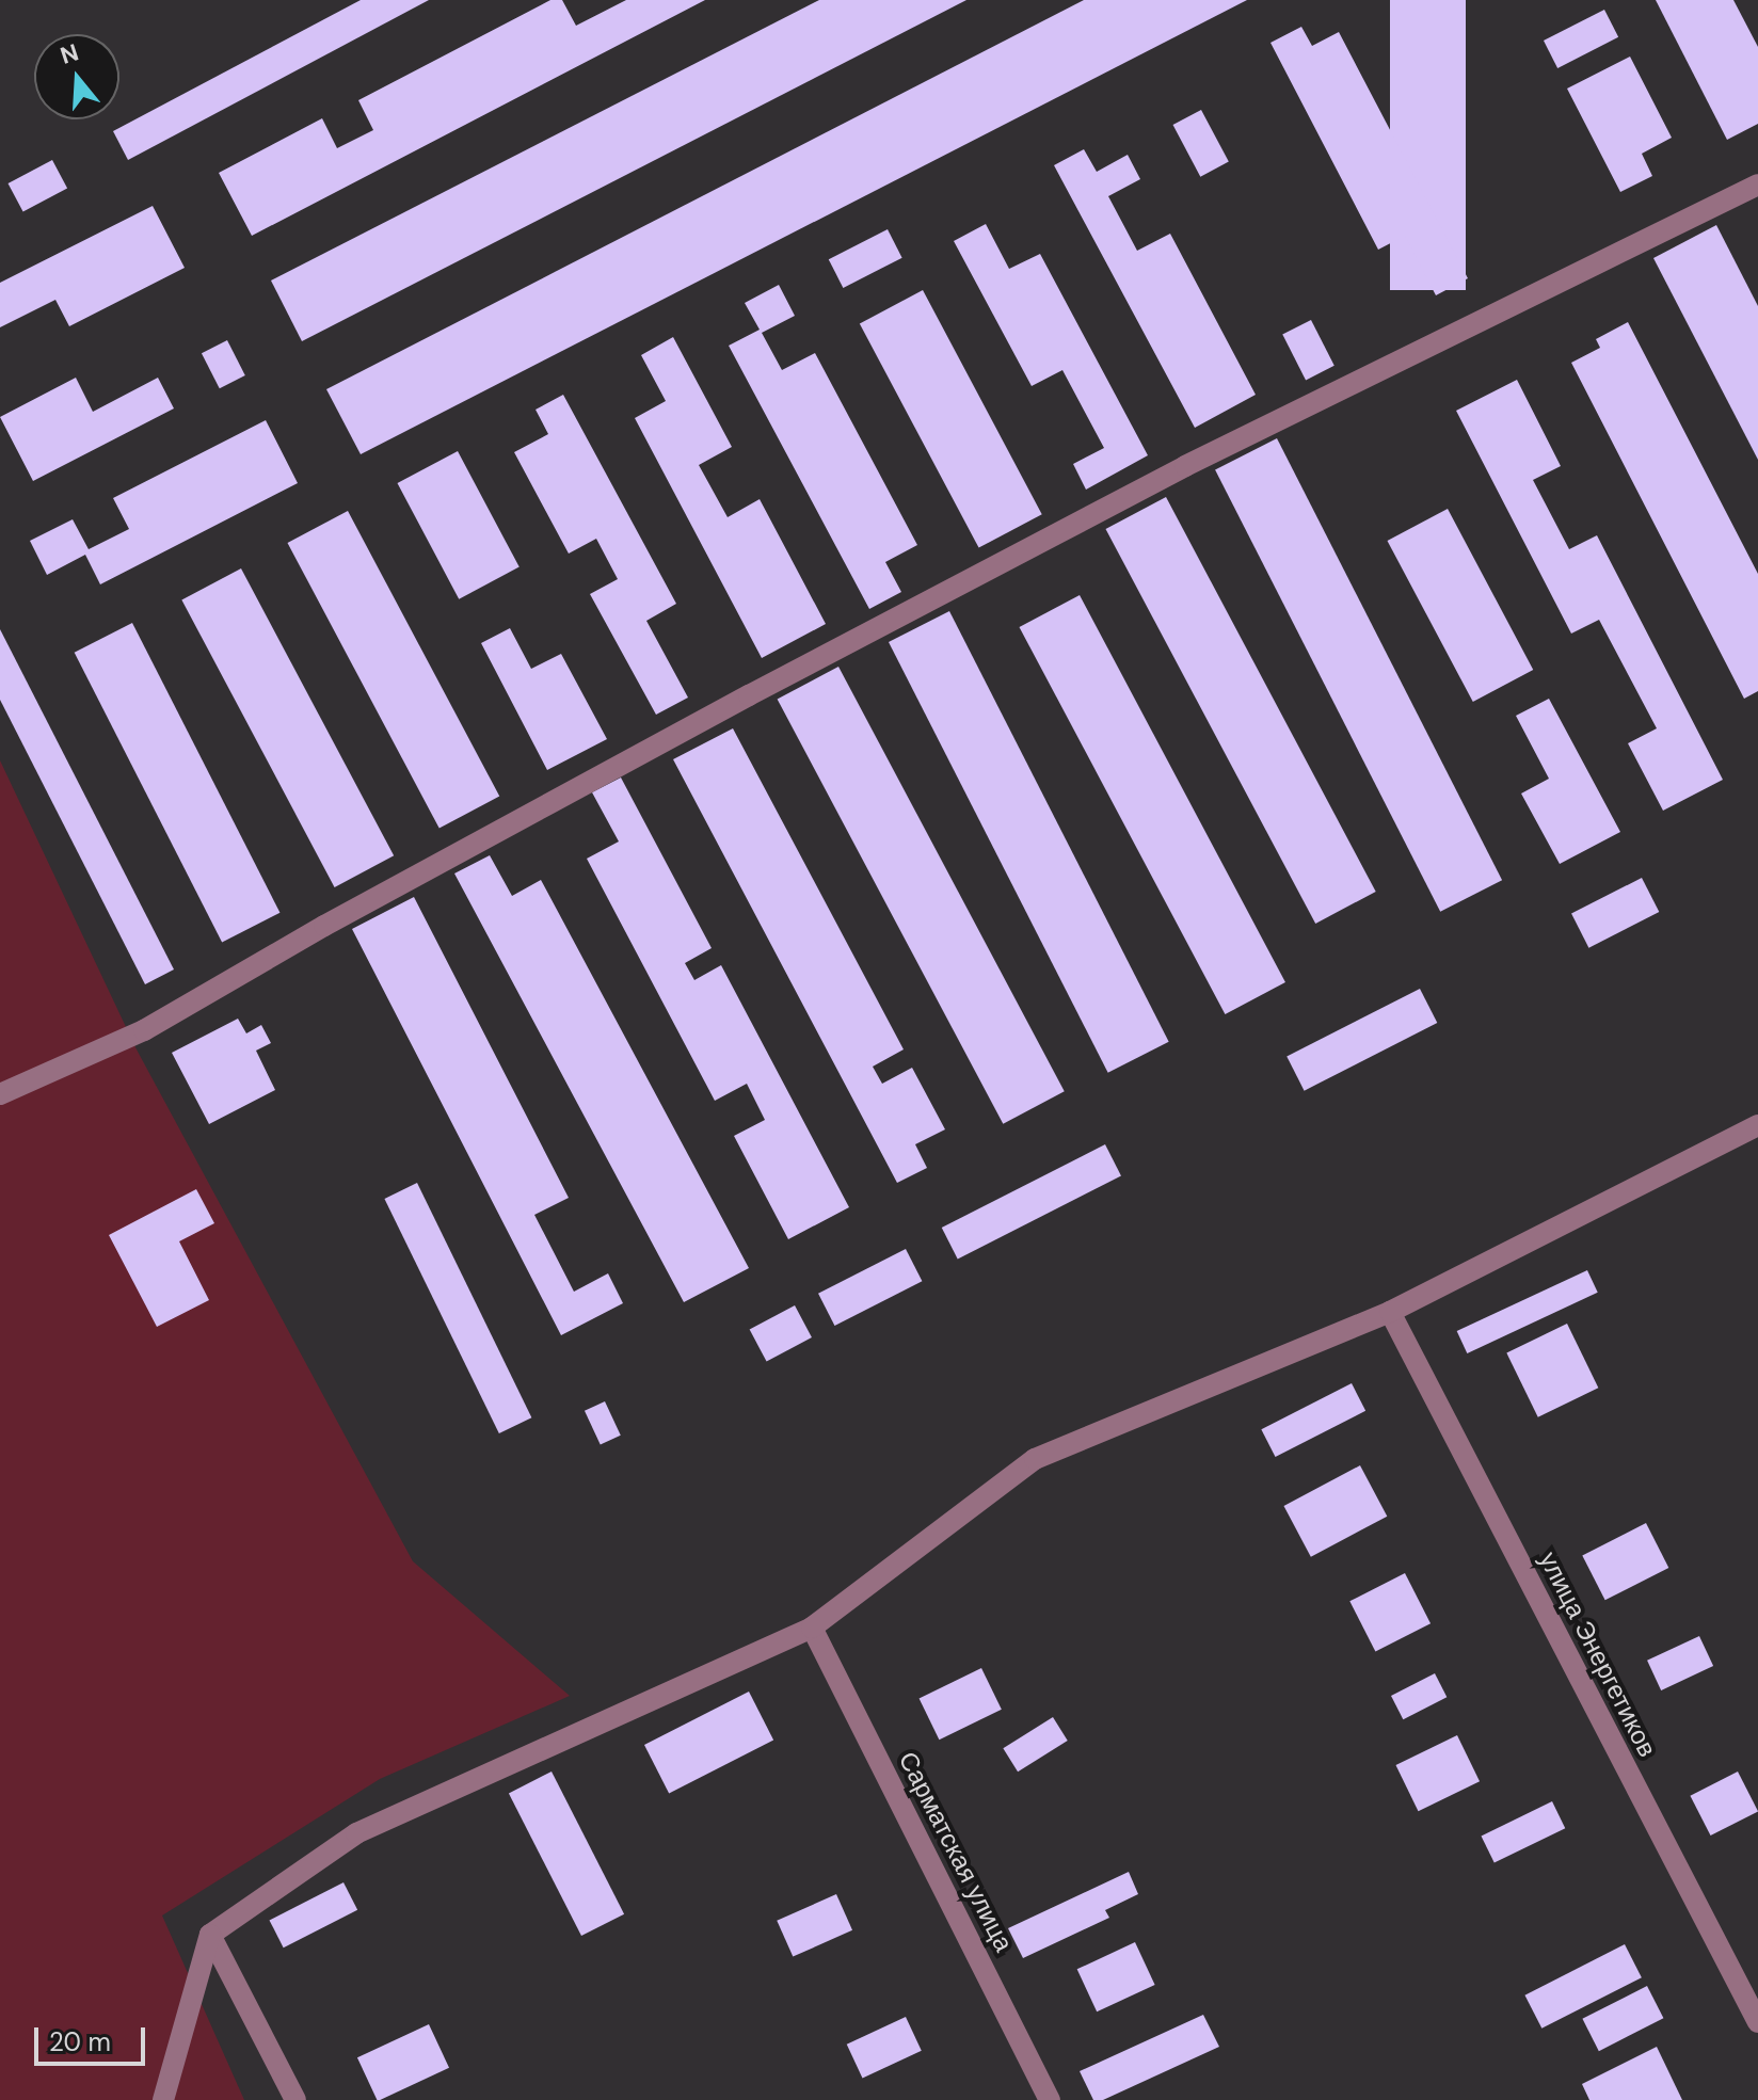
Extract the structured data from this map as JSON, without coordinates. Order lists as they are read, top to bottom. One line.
{"streets":{"street":["улица Энергетиков","Сарматская улица"]},"scale_bar":"20 m","north":"top"}
